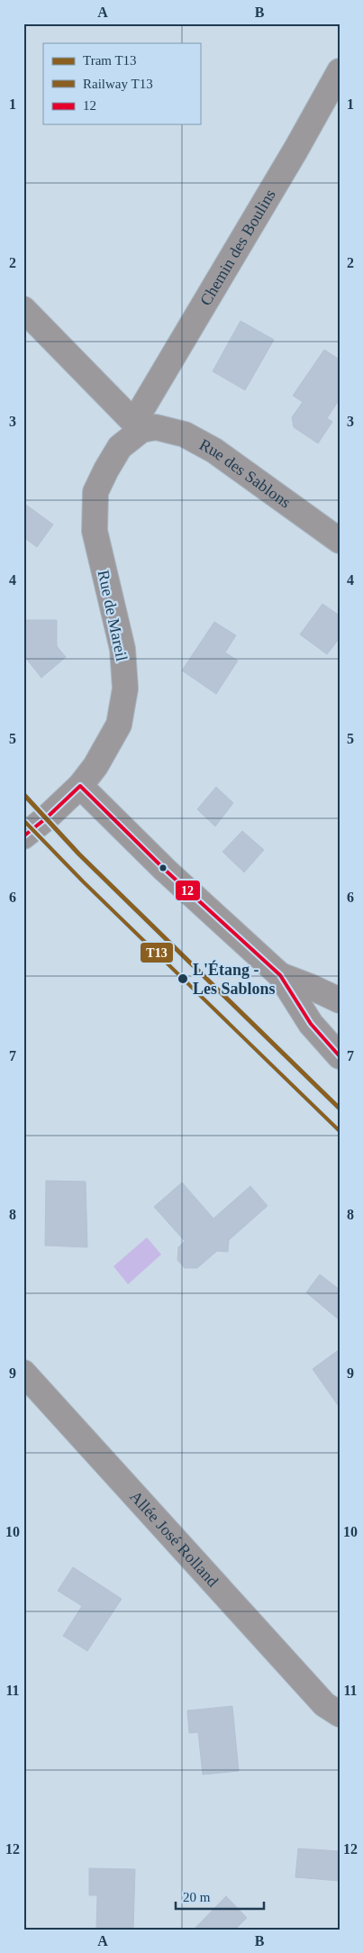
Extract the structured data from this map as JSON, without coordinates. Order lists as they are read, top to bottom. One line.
{"streets":{"street":["Chemin des Boulins","Rue des Sablons","Rue de Mareil","Allée José Rolland"]},"crossings":[["Chemin des Boulins","Rue des Sablons"],["Chemin des Boulins","Rue de Mareil"],["Rue des Sablons","Rue de Mareil"]],"places":["L'Étang - Les Sablons"],"lines":["transit line 12","rail line T13","tram line T13"],"legend":["Tram T13","Railway T13","12"],"scale_bar":"20 m","grid":{"columns":["A","B"],"rows":["1","2","3","4","5","6","7","8","9","10","11","12"]}}
